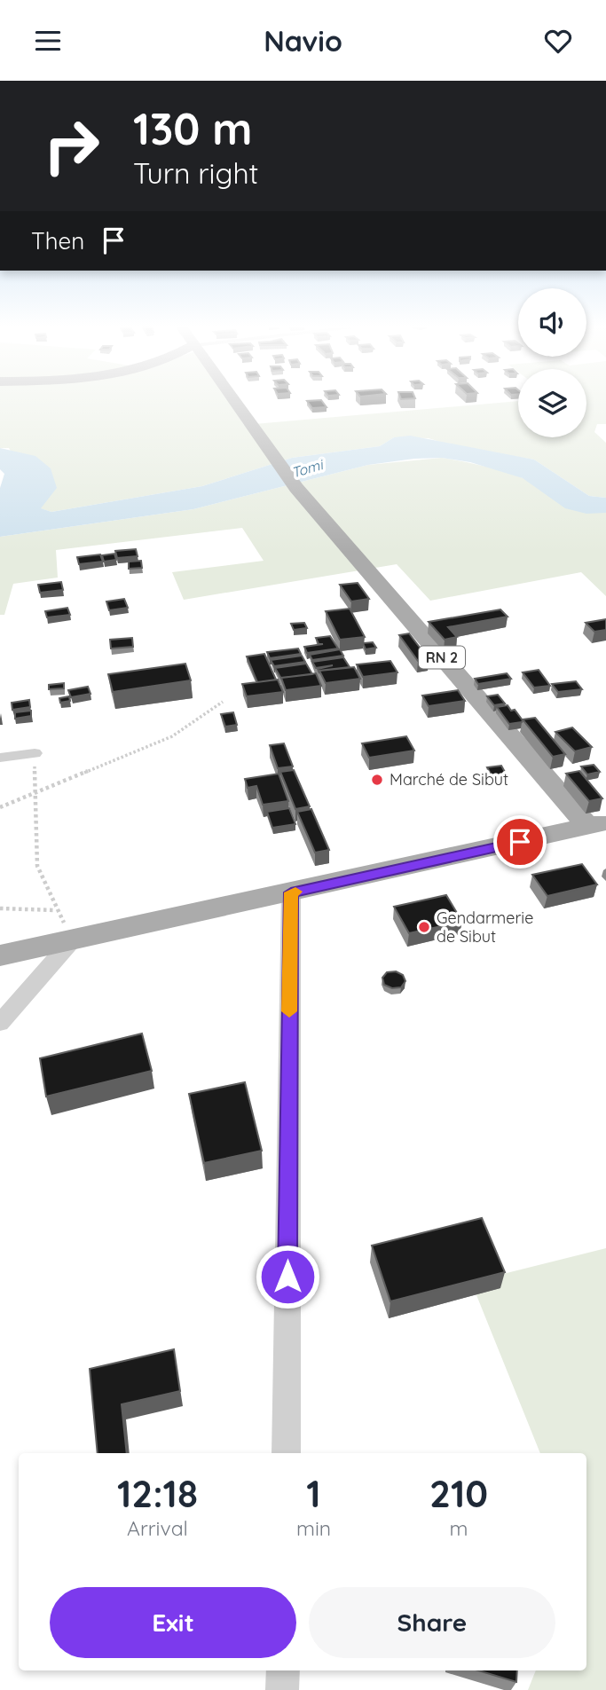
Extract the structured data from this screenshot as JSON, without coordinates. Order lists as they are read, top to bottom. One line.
{"streets":{"main road":["RN 2"]},"water":["Tomi"],"places":["Marché de Sibut","Gendarmerie de Sibut"],"page":{"header":"Navio","turn":["130 m","Turn right"],"then":"Then","eta":["12:18","Arrival","1","min","210","m"],"buttons":["Exit","Share"]}}
